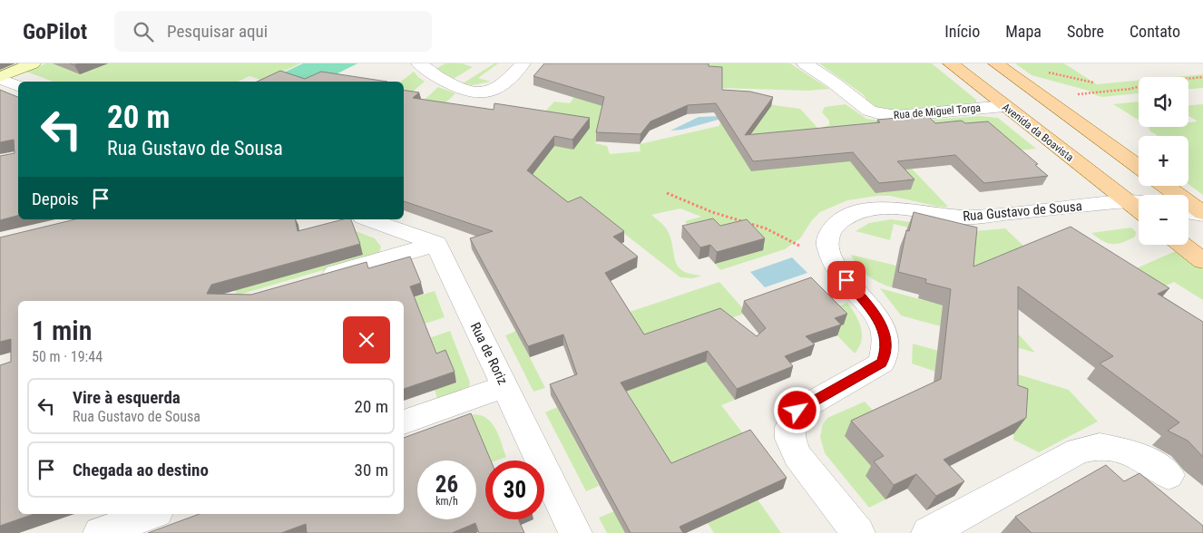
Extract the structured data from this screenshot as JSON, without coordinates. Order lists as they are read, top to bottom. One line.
{"streets":{"main road":["Avenida da Boavista"],"street":["Rua de Miguel Torga","Rua Gustavo de Sousa","Rua de Roriz"]},"crossings":[["Rua de Miguel Torga","Avenida da Boavista"],["Avenida da Boavista","Rua Gustavo de Sousa"]],"page":{"header":"GoPilot","search":"Pesquisar aqui","nav":["Início","Mapa","Sobre","Contato"],"map_buttons":["+","−"],"turn":["20 m","Rua Gustavo de Sousa"],"then":"Depois","heading":["1 min","50 m · 19:44"],"list":[{"name":"Vire à esquerda","note":"Rua Gustavo de Sousa","value":"20 m"},{"name":"Chegada ao destino","value":"30 m"}],"speed":"26 km/h","limit":"30"}}
